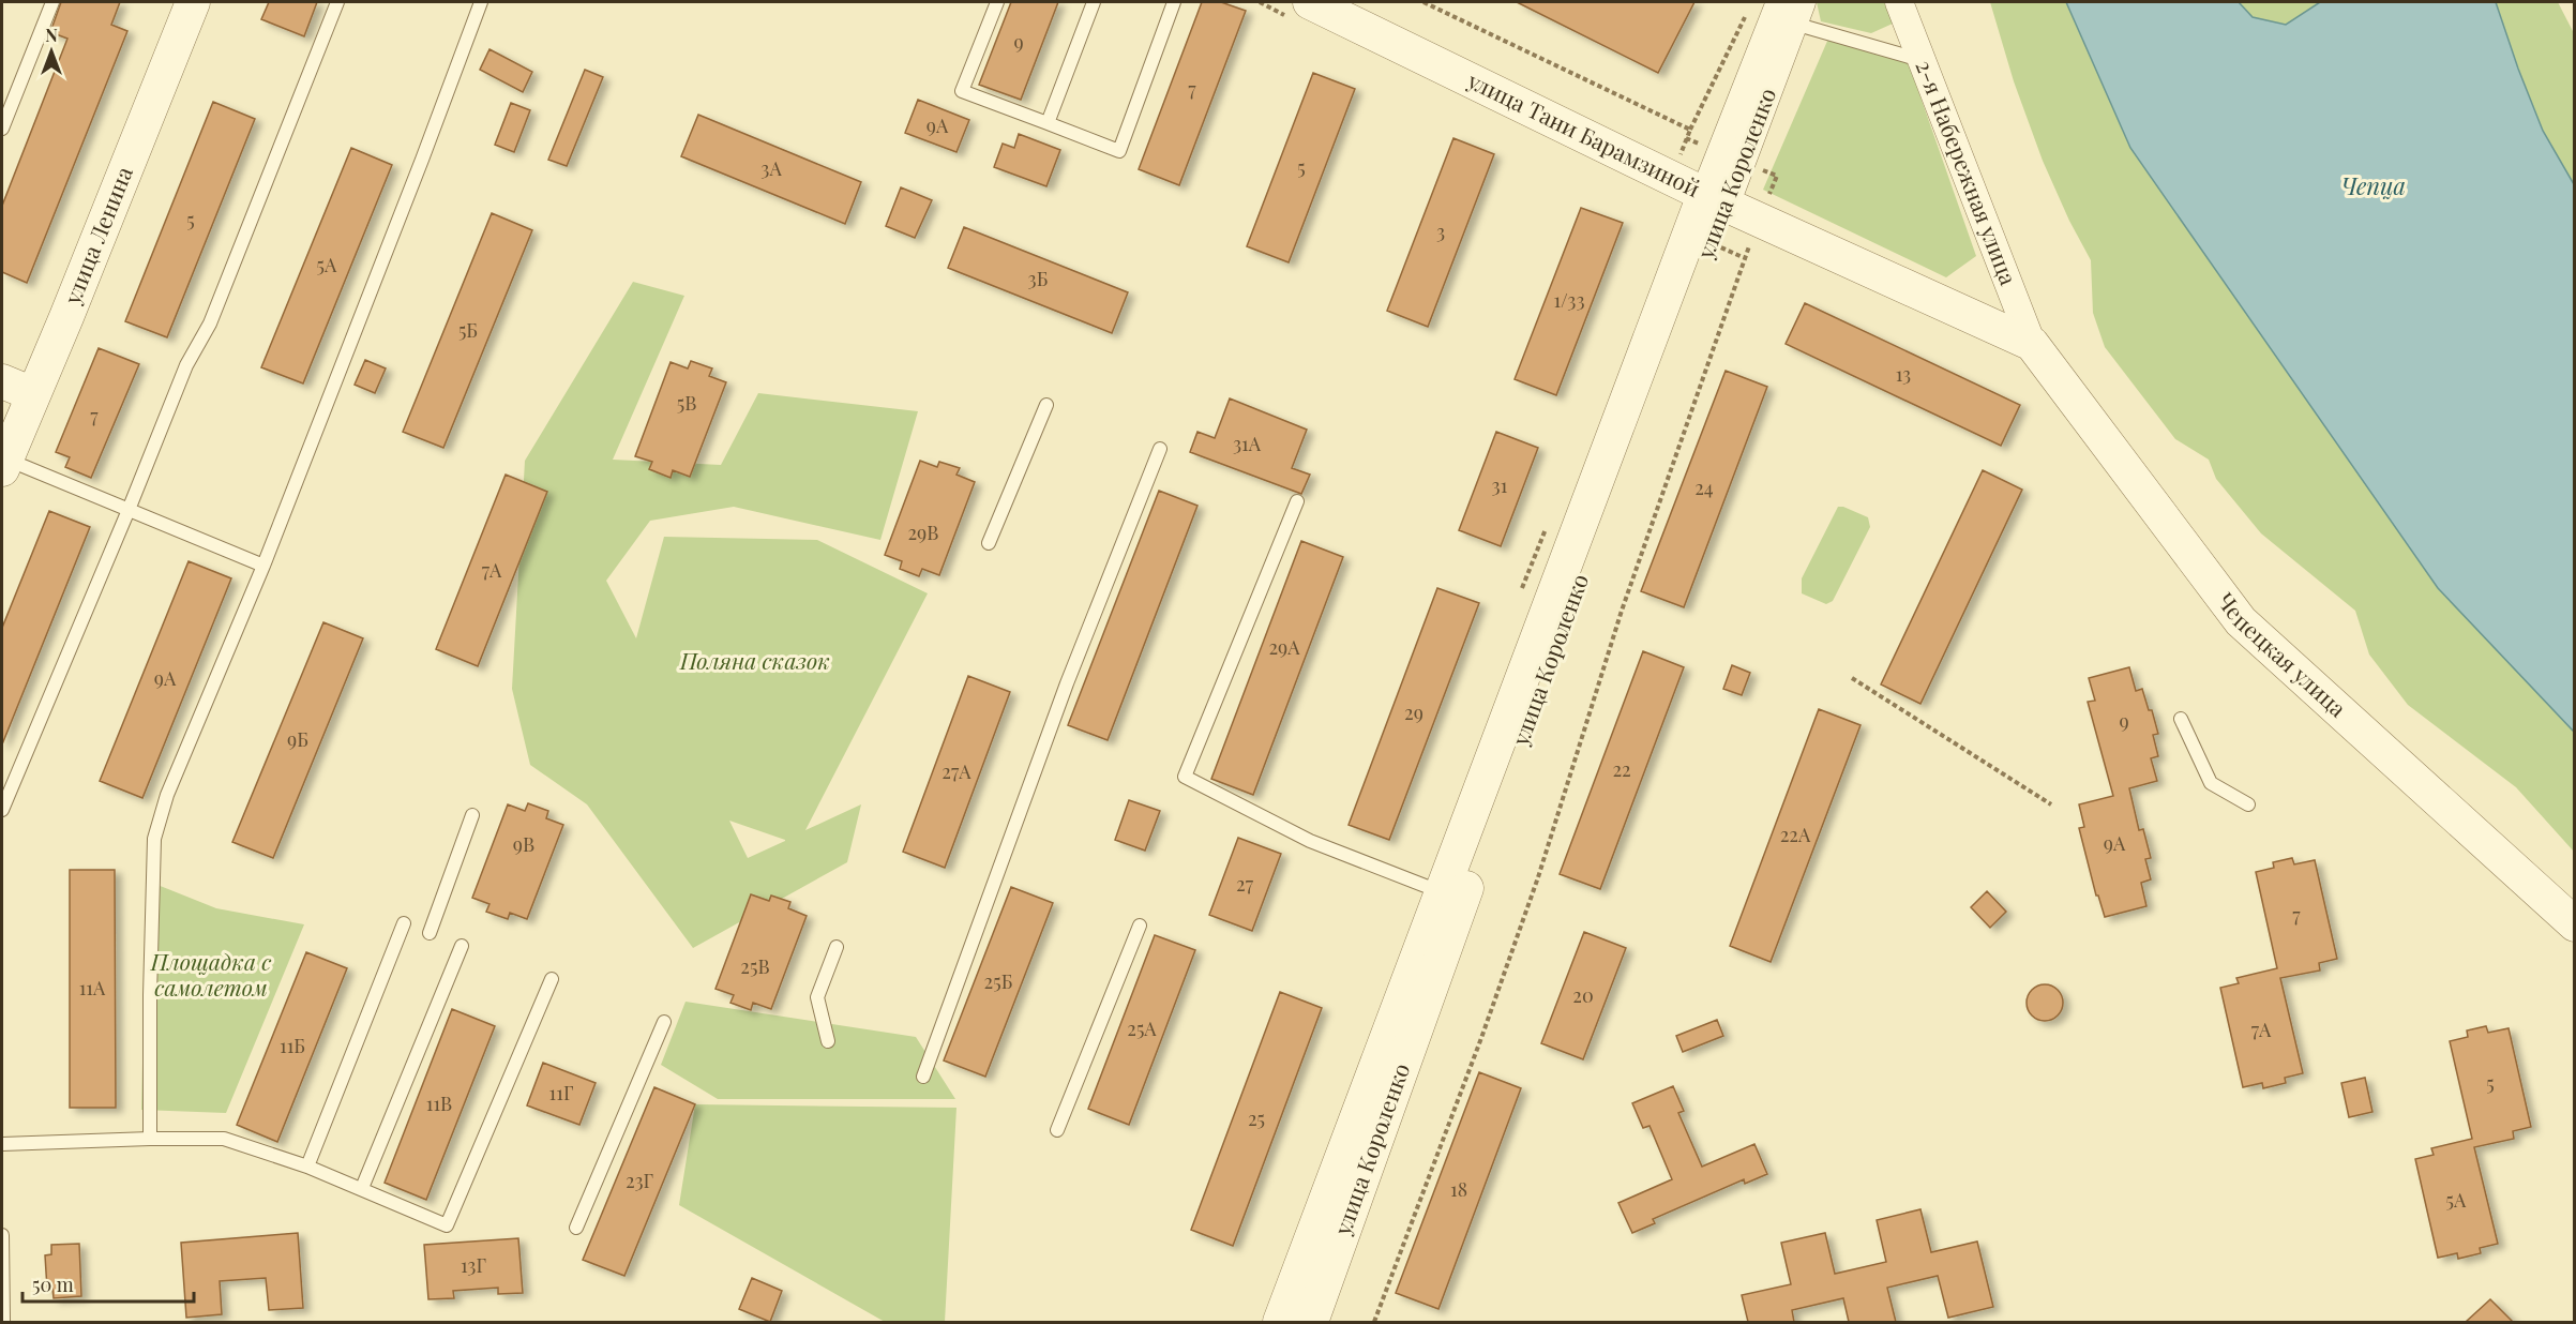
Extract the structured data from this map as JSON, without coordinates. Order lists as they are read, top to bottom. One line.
{"streets":{"street":["улица Тани Барамзиной","2-я Набережная улица","улица Короленко","улица Ленина","Чепецкая улица"]},"crossings":[["улица Тани Барамзиной","2-я Набережная улица"],["улица Тани Барамзиной","улица Короленко"],["улица Тани Барамзиной","Чепецкая улица"],["2-я Набережная улица","Чепецкая улица"]],"water":["Чепца"],"parks":["Поляна сказок","Площадка с самолетом"],"house_numbers":["9","7","9А","5","3А","5","3","5А","3Б","1/33","5Б","13","5В","7","31А","31","24","29В","7А","29А","9А","29","9","9Б","22","27А","22А","9А","9В","27","7","25В","25Б","11А","20","25А","7А","11Б","5","11Г","11В","25","23Г","18","5А","13Г"],"scale_bar":"50 m","north":"top"}
